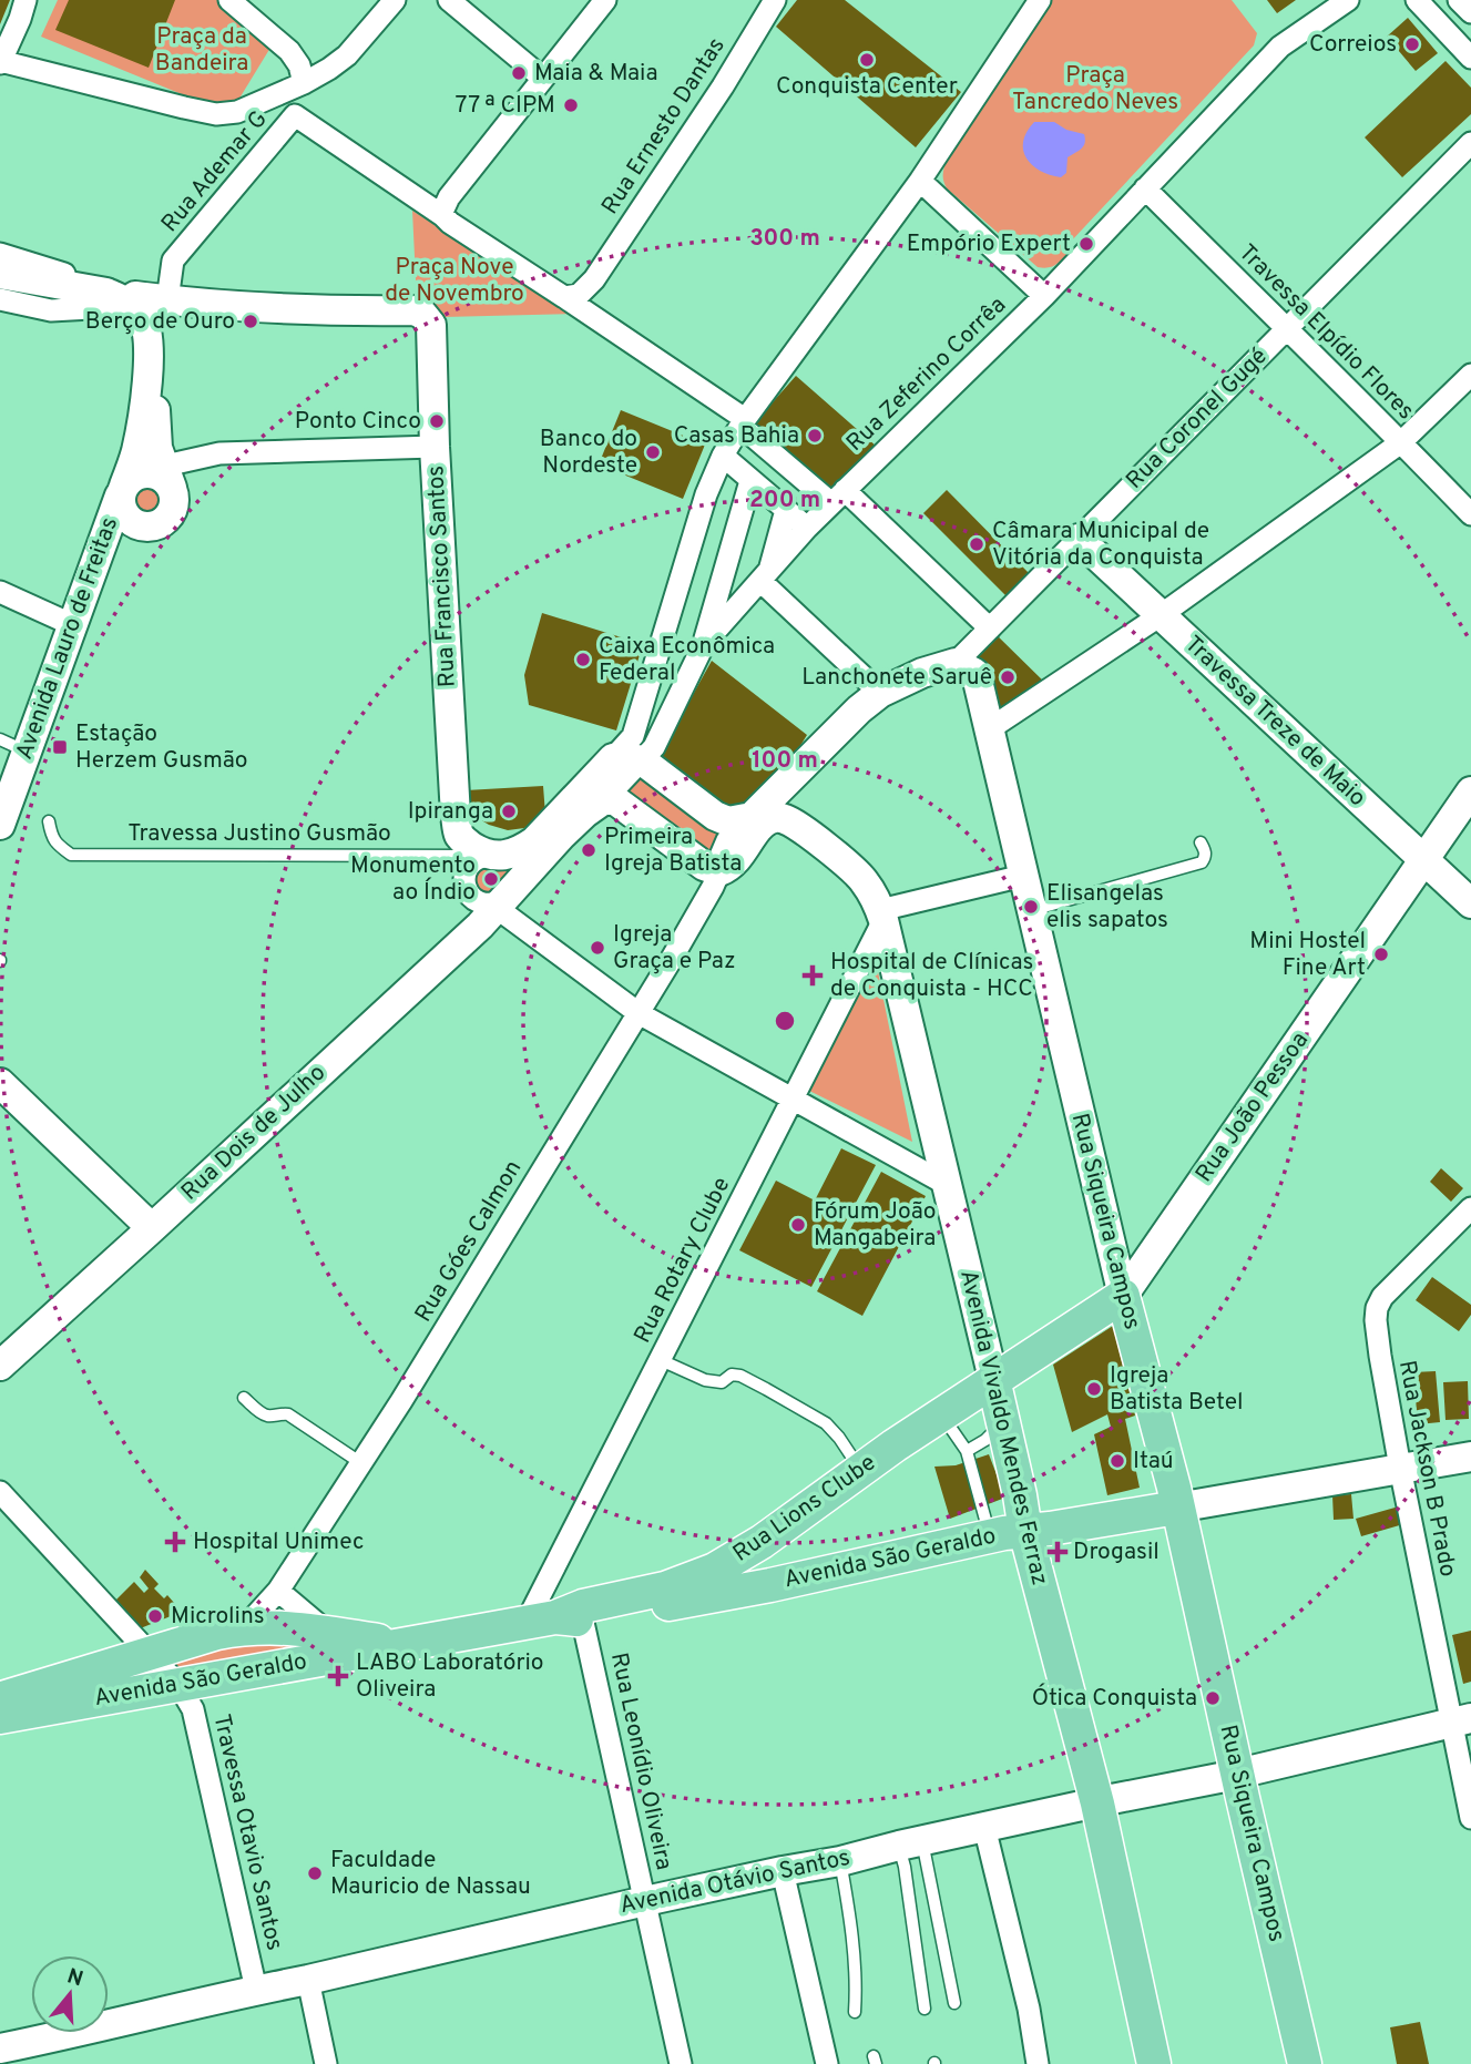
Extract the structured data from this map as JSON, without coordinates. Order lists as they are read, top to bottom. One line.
{"streets":{"main road":["Rua João Pessoa","Rua Siqueira Campos","Avenida Vivaldo Mendes Ferraz","Rua Lions Clube","Avenida São Geraldo"],"street":["Rua Ernesto Dantas","Rua Ademar G","Travessa Elpídio Flores","Rua Zeferino Corrêa","Rua Coronel Gugé","Rua Francisco Santos","Avenida Lauro de Freitas","Travessa Treze de Maio","Rua Dois de Julho","Rua Góes Calmon","Rua Rotary Clube","Rua Jackson B Prado","Rua Leonídio Oliveira","Travessa Otavio Santos","Avenida Otávio Santos"],"lane":["Travessa Justino Gusmão"]},"crossings":[["Rua Ademar G","Rua Francisco Santos"],["Travessa Elpídio Flores","Rua Coronel Gugé"],["Rua Coronel Gugé","Travessa Treze de Maio"],["Rua Coronel Gugé","Rua Siqueira Campos"],["Rua Coronel Gugé","Rua Góes Calmon"],["Rua Francisco Santos","Travessa Justino Gusmão"],["Rua Francisco Santos","Rua Dois de Julho"],["Travessa Treze de Maio","Rua João Pessoa"],["Travessa Justino Gusmão","Rua Dois de Julho"],["Rua João Pessoa","Rua Siqueira Campos"],["Rua João Pessoa","Avenida Vivaldo Mendes Ferraz"],["Rua João Pessoa","Rua Lions Clube"],["Rua Siqueira Campos","Avenida São Geraldo"],["Rua Siqueira Campos","Avenida Otávio Santos"],["Rua Góes Calmon","Avenida São Geraldo"],["Rua Rotary Clube","Avenida Vivaldo Mendes Ferraz"],["Rua Rotary Clube","Rua Lions Clube"],["Rua Rotary Clube","Avenida São Geraldo"],["Rua Rotary Clube","Rua Leonídio Oliveira"],["Avenida Vivaldo Mendes Ferraz","Rua Lions Clube"],["Avenida Vivaldo Mendes Ferraz","Avenida São Geraldo"],["Avenida Vivaldo Mendes Ferraz","Avenida Otávio Santos"],["Rua Jackson B Prado","Avenida São Geraldo"],["Rua Jackson B Prado","Avenida Otávio Santos"],["Rua Lions Clube","Avenida São Geraldo"],["Rua Lions Clube","Rua Leonídio Oliveira"],["Avenida São Geraldo","Rua Leonídio Oliveira"],["Avenida São Geraldo","Travessa Otavio Santos"],["Rua Leonídio Oliveira","Avenida Otávio Santos"],["Travessa Otavio Santos","Avenida Otávio Santos"]],"parks":["Praça da Bandeira","Praça Tancredo Neves","Praça Nove de Novembro"],"places":{"other":["Correios","Conquista Center","Maia & Maia","77 ª CIPM","Empório Expert","Berço de Ouro","Ponto Cinco","Casas Bahia","Banco do Nordeste","Câmara Municipal de Vitória da Conquista","Caixa Econômica Federal","Lanchonete Saruê","Ipiranga","Primeira Igreja Batista","Monumento ao Índio","Elisangelas elis sapatos","Igreja Graça e Paz","Mini Hostel Fine Art","Fórum João Mangabeira","Igreja Batista Betel","Itaú","Microlins","Ótica Conquista","Faculdade Mauricio de Nassau"],"transit":["Estação Herzem Gusmão"],"health":["Hospital de Clínicas de Conquista - HCC","Hospital Unimec","Drogasil","LABO Laboratório Oliveira"]},"north":"top","rings":["300 m","200 m","100 m"]}
